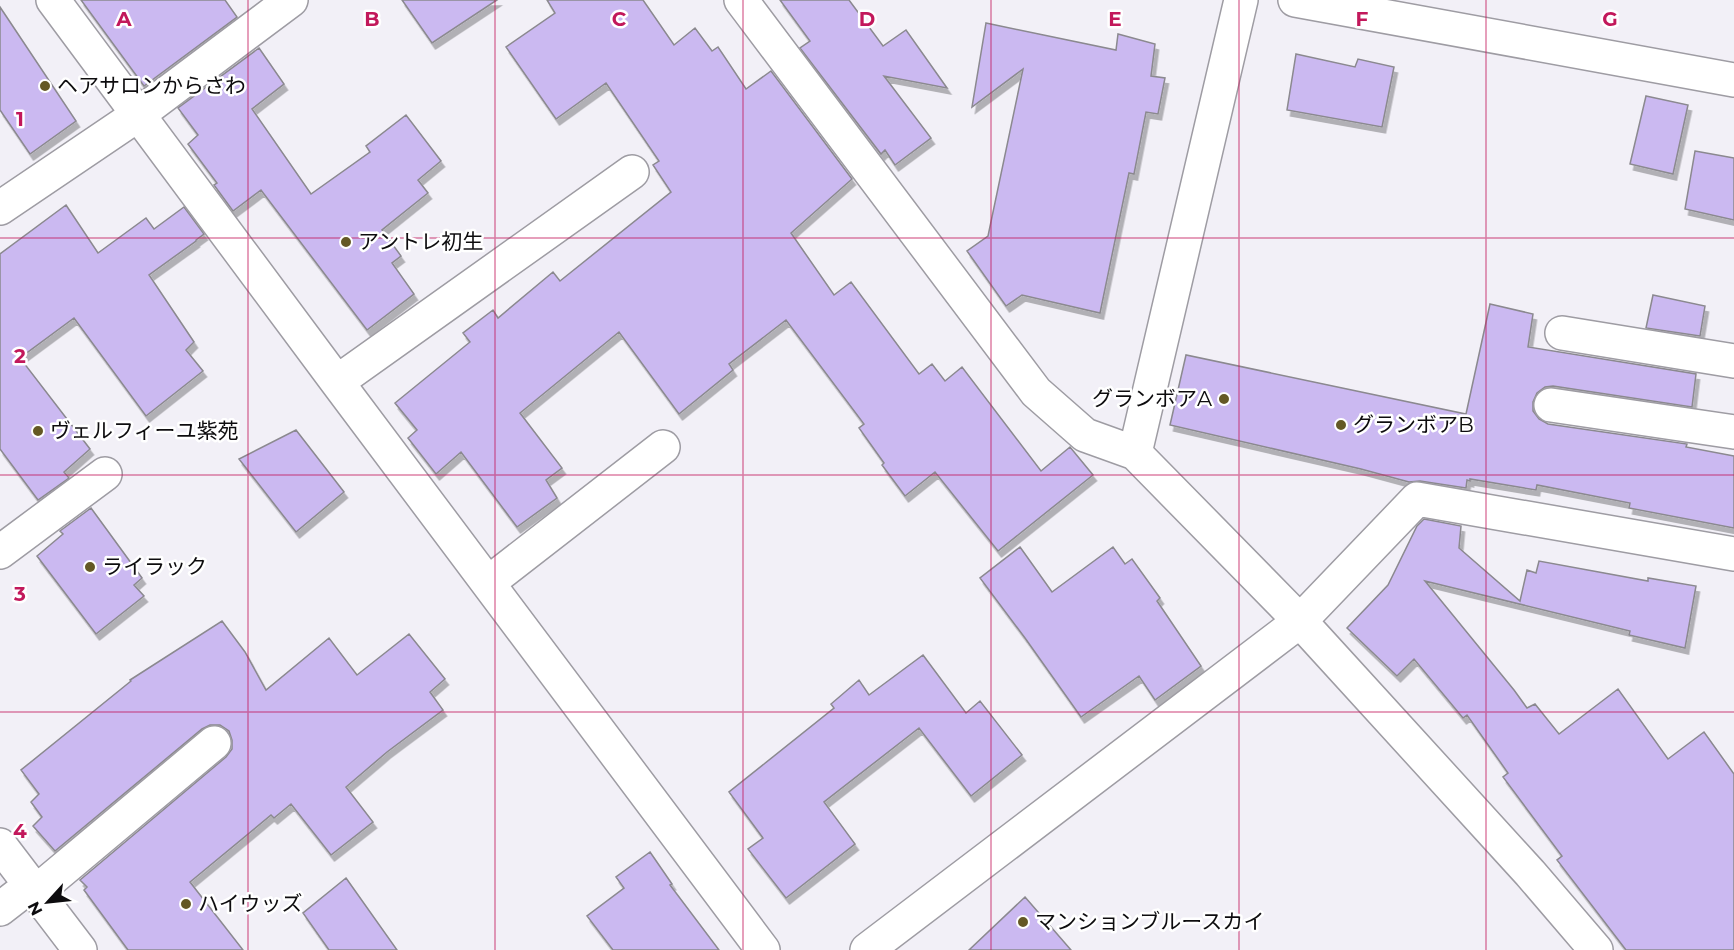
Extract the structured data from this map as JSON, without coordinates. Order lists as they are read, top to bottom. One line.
{"places":["ヘアサロンからさわ","アントレ初生","グランボアA","グランボアB","ヴェルフィーユ紫苑","ライラック","ハイウッズ","マンションブルースカイ"],"north":"bottom left","grid":{"columns":["A","B","C","D","E","F","G"],"rows":["1","2","3","4"]}}
